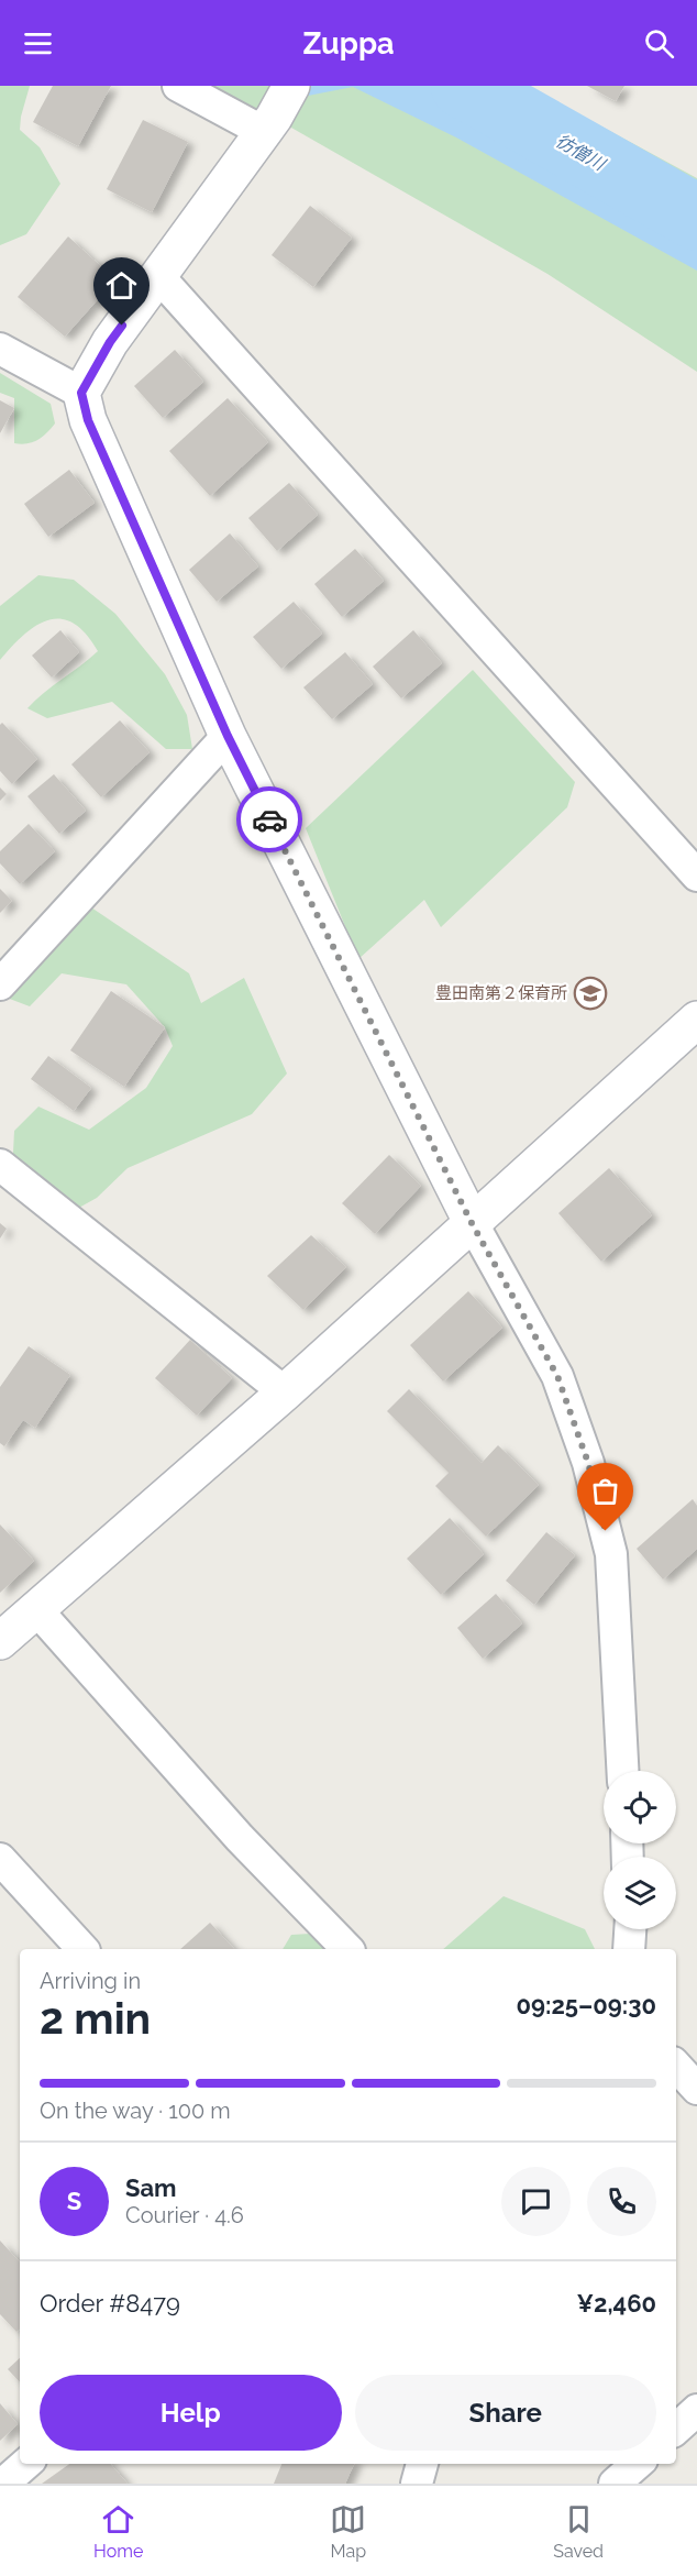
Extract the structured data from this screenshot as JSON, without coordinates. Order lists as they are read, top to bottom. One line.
{"water":["彷僧川"],"places":{"school or university":["豊田南第２保育所"]},"page":{"header":"Zuppa","heading":["2 min","Arriving in","09:25–09:30"],"panel":["Sam","Courier · 4.6","Order #8479","¥2,460"],"bar":"On the way · 100 m","round":"S","buttons":["Help","Share"],"tabs":["Home","Map","Saved"]}}
